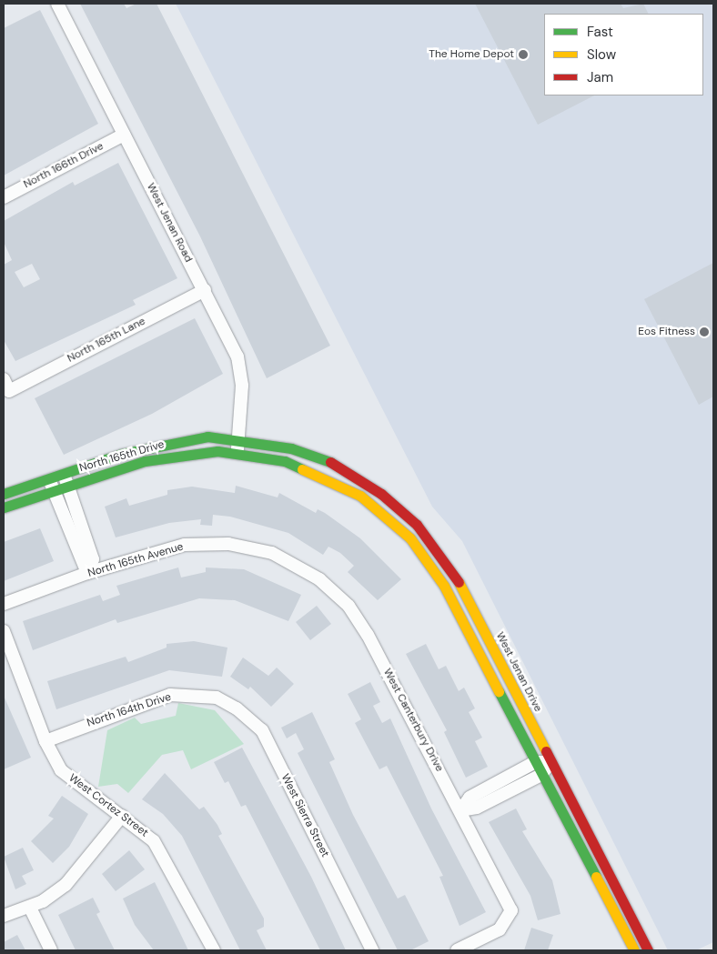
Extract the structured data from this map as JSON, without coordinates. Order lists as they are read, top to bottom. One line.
{"streets":{"street":["North 166th Drive","West Jenan Road","North 165th Lane","North 165th Drive","North 165th Avenue","West Jenan Drive","North 164th Drive","West Canterbury Drive","West Cortez Street","West Sierra Street"]},"crossings":[["North 166th Drive","West Jenan Road"],["West Jenan Road","North 165th Lane"],["West Jenan Road","North 165th Drive"],["North 165th Drive","West Jenan Drive"],["North 165th Avenue","West Canterbury Drive"],["North 164th Drive","West Cortez Street"],["North 164th Drive","West Sierra Street"]],"places":["The Home Depot","Eos Fitness"],"legend":["Fast","Slow","Jam"]}
